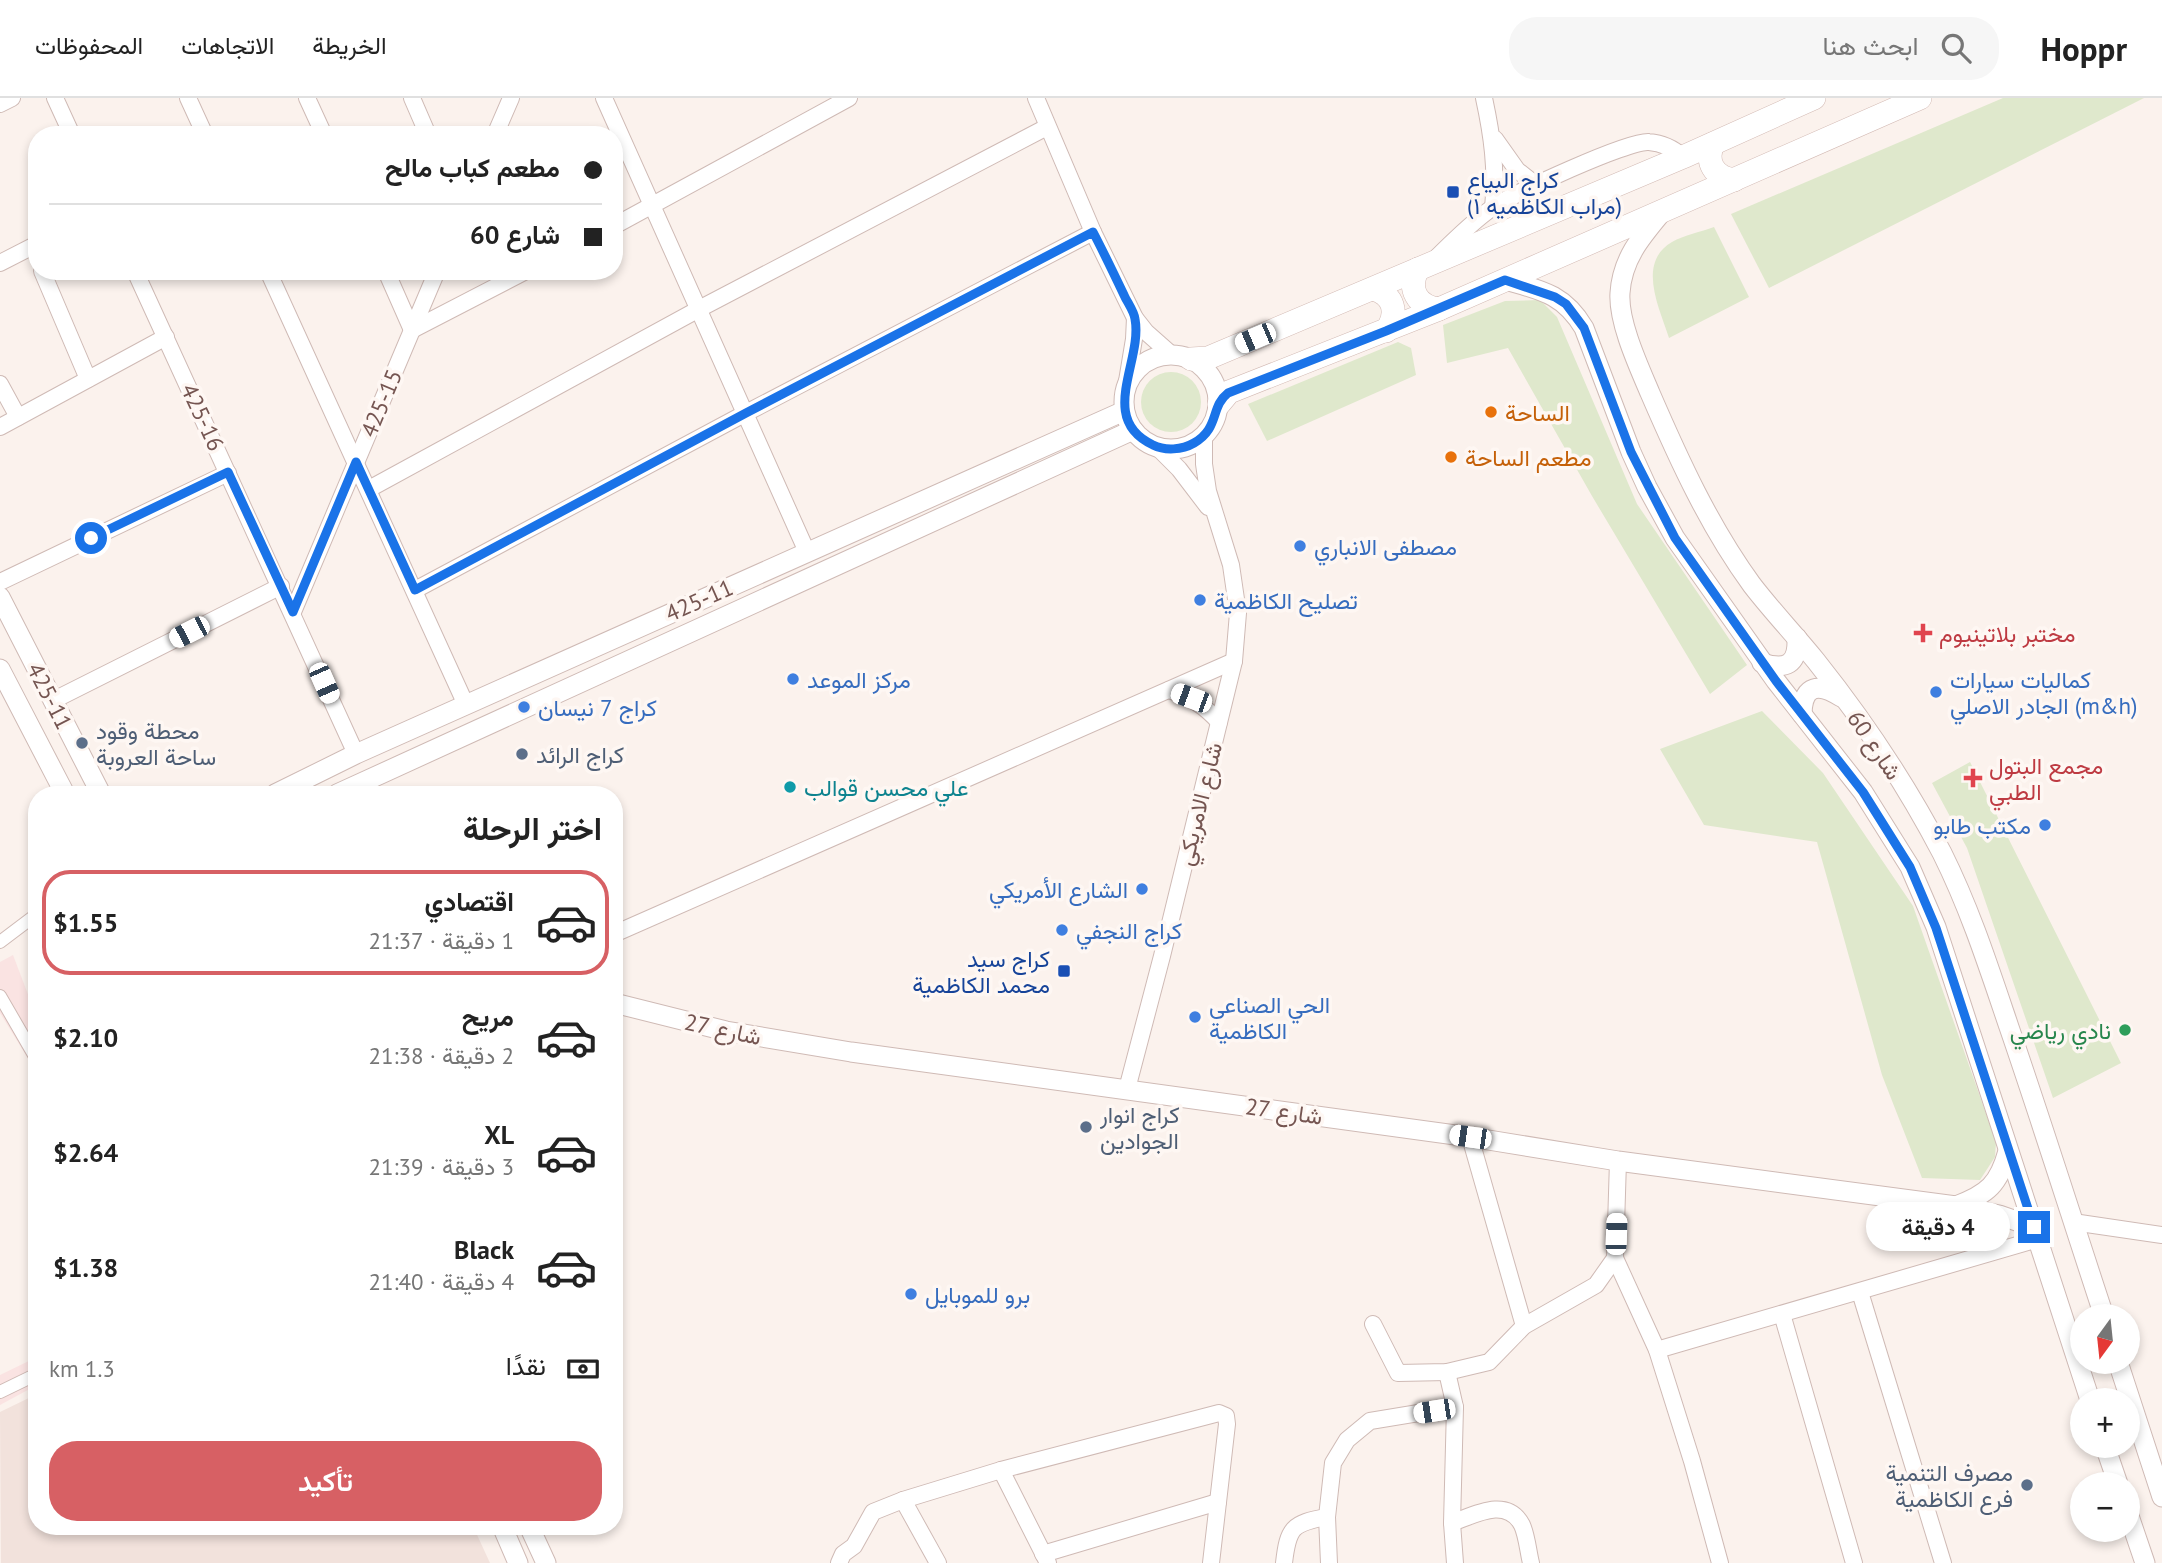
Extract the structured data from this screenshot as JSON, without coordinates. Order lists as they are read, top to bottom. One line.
{"streets":{"street":["425-15","425-16","425-11","شارع 60","شارع الامريكي","شارع 27"]},"crossings":[["425-15","425-16"],["425-16","425-11"],["425-11","شارع الامريكي"],["شارع 60","شارع 27"],["شارع الامريكي","شارع 27"]],"places":{"transit":["كراج البياع (مراب الكاظميه ١)","كراج سيد محمد الكاظمية"],"other":["الساحة","مطعم الساحة","مصطفى الانباري","تصليح الكاظمية","مركز الموعد","كماليات سيارات الجادر الاصلي (m&h)","كراج 7 نيسان","محطة وقود ساحة العروبة","كراج الرائد","علي محسن قوالب","مكتب طابو","الشارع الأمريكي","كراج النجفي","الحي الصناعي الكاظمية","نادي رياضي","كراج انوار الجوادين","برو للموبايل","مصرف التنمية فرع الكاظمية"],"health":["مختبر بلاتينيوم","مجمع البتول الطبي"]},"north":"bottom","page":{"header":"Hoppr","search":"ابحث هنا","nav":["الخريطة","الاتجاهات","المحفوظات"],"banner":["مطعم كباب مالح","شارع 60"],"heading":"اختر الرحلة","list":[{"name":"اقتصادي","note":"1 دقيقة · 21:37","value":"$1.55"},{"name":"مريح","note":"2 دقيقة · 21:38","value":"$2.10"},{"name":"XL","note":"3 دقيقة · 21:39","value":"$2.64"},{"name":"Black","note":"4 دقيقة · 21:40","value":"$1.38"}],"bubble":"4 دقيقة","map_buttons":["+","−"],"pay":["نقدًا","1.3 km"],"buttons":"تأكيد"}}
